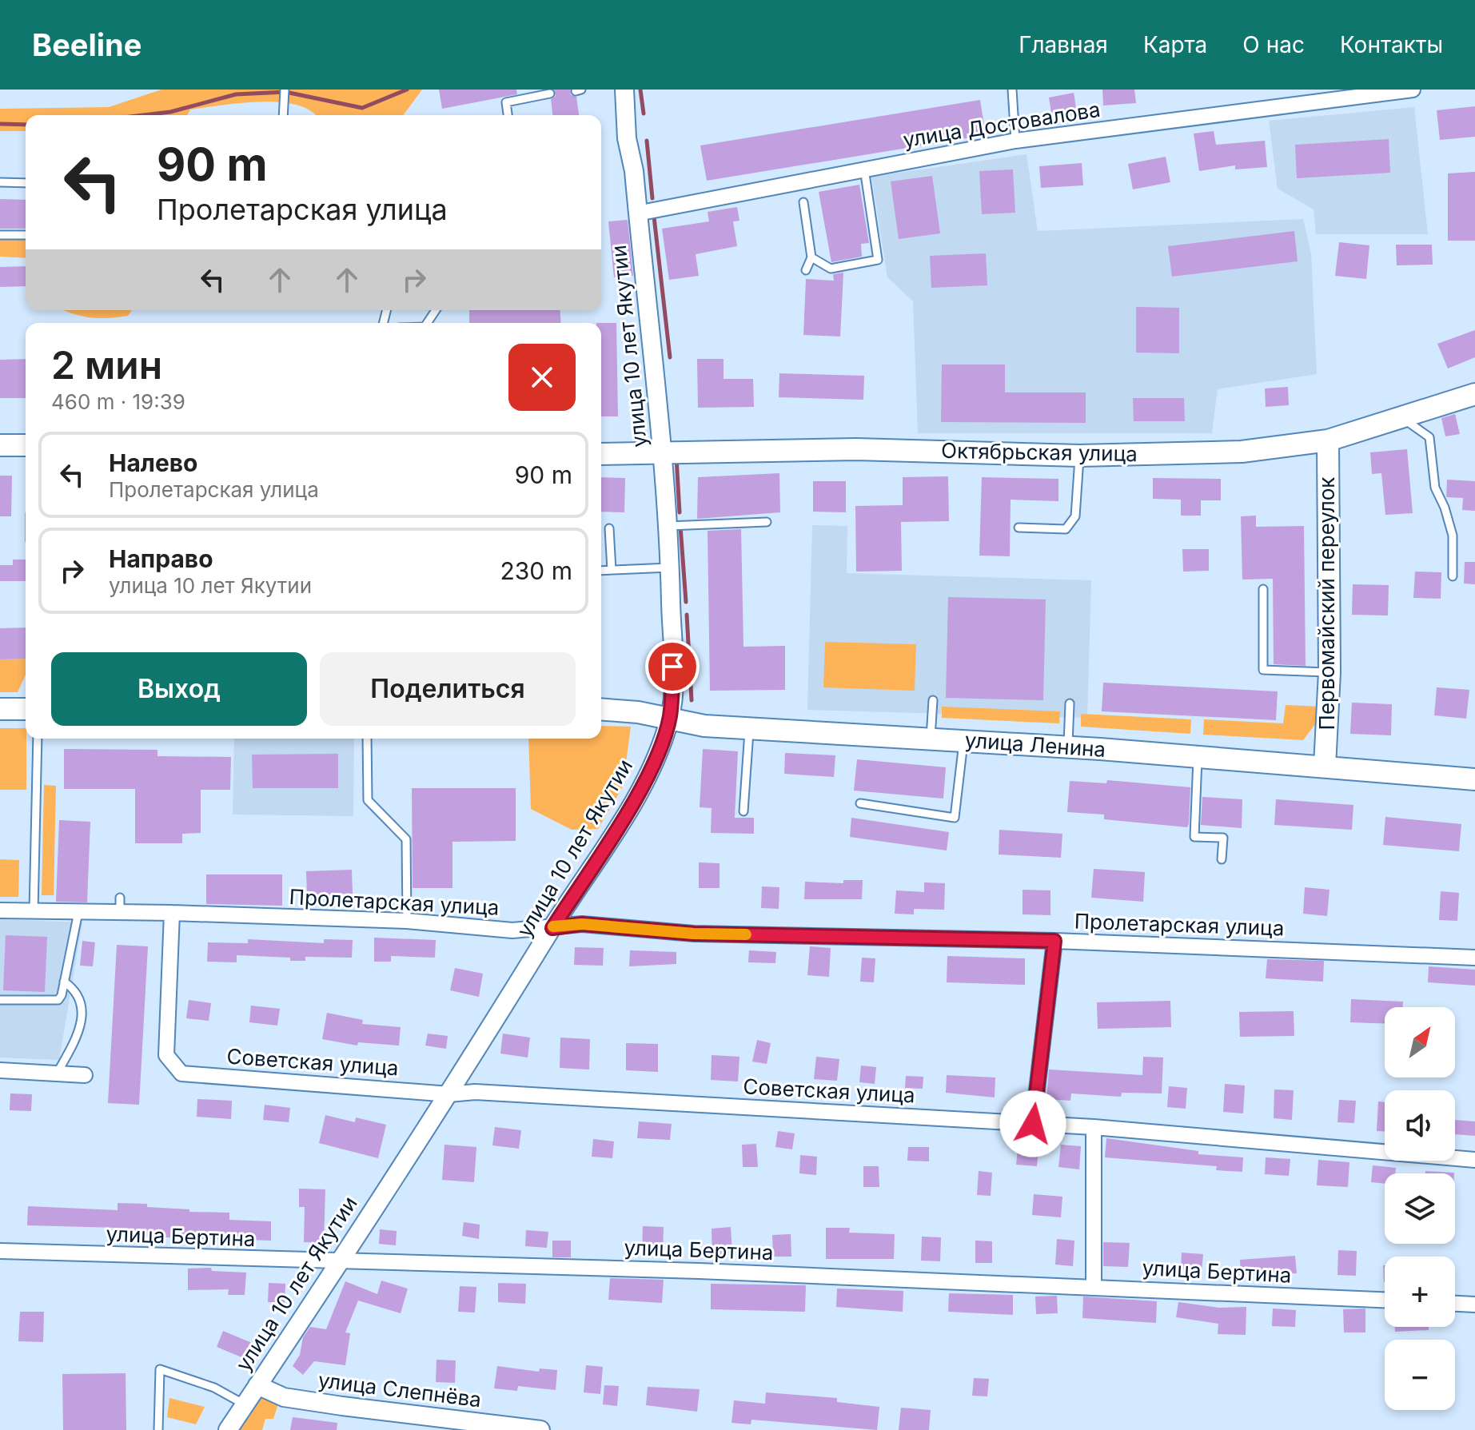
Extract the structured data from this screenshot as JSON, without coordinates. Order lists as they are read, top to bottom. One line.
{"streets":{"main road":["Октябрьская улица","Первомайский переулок","улица Ленина"],"street":["улица Достовалова","улица 10 лет Якутии","Пролетарская улица","Советская улица","улица Бертина","улица Слепнёва"]},"crossings":[["улица Достовалова","улица 10 лет Якутии"],["улица 10 лет Якутии","Октябрьская улица"],["улица 10 лет Якутии","улица Ленина"],["улица 10 лет Якутии","Пролетарская улица"],["улица 10 лет Якутии","Советская улица"],["улица 10 лет Якутии","улица Бертина"],["улица 10 лет Якутии","улица Слепнёва"],["Октябрьская улица","Первомайский переулок"],["Первомайский переулок","улица Ленина"],["Пролетарская улица","Советская улица"]],"north":"top right","page":{"header":"Beeline","nav":["Главная","Карта","О нас","Контакты"],"turn":["90 m","Пролетарская улица"],"heading":["2 мин","460 m · 19:39"],"list":[{"name":"Налево","note":"Пролетарская улица","value":"90 m"},{"name":"Направо","note":"улица 10 лет Якутии","value":"230 m"}],"buttons":["Выход","Поделиться"],"map_buttons":["+","−"]}}
